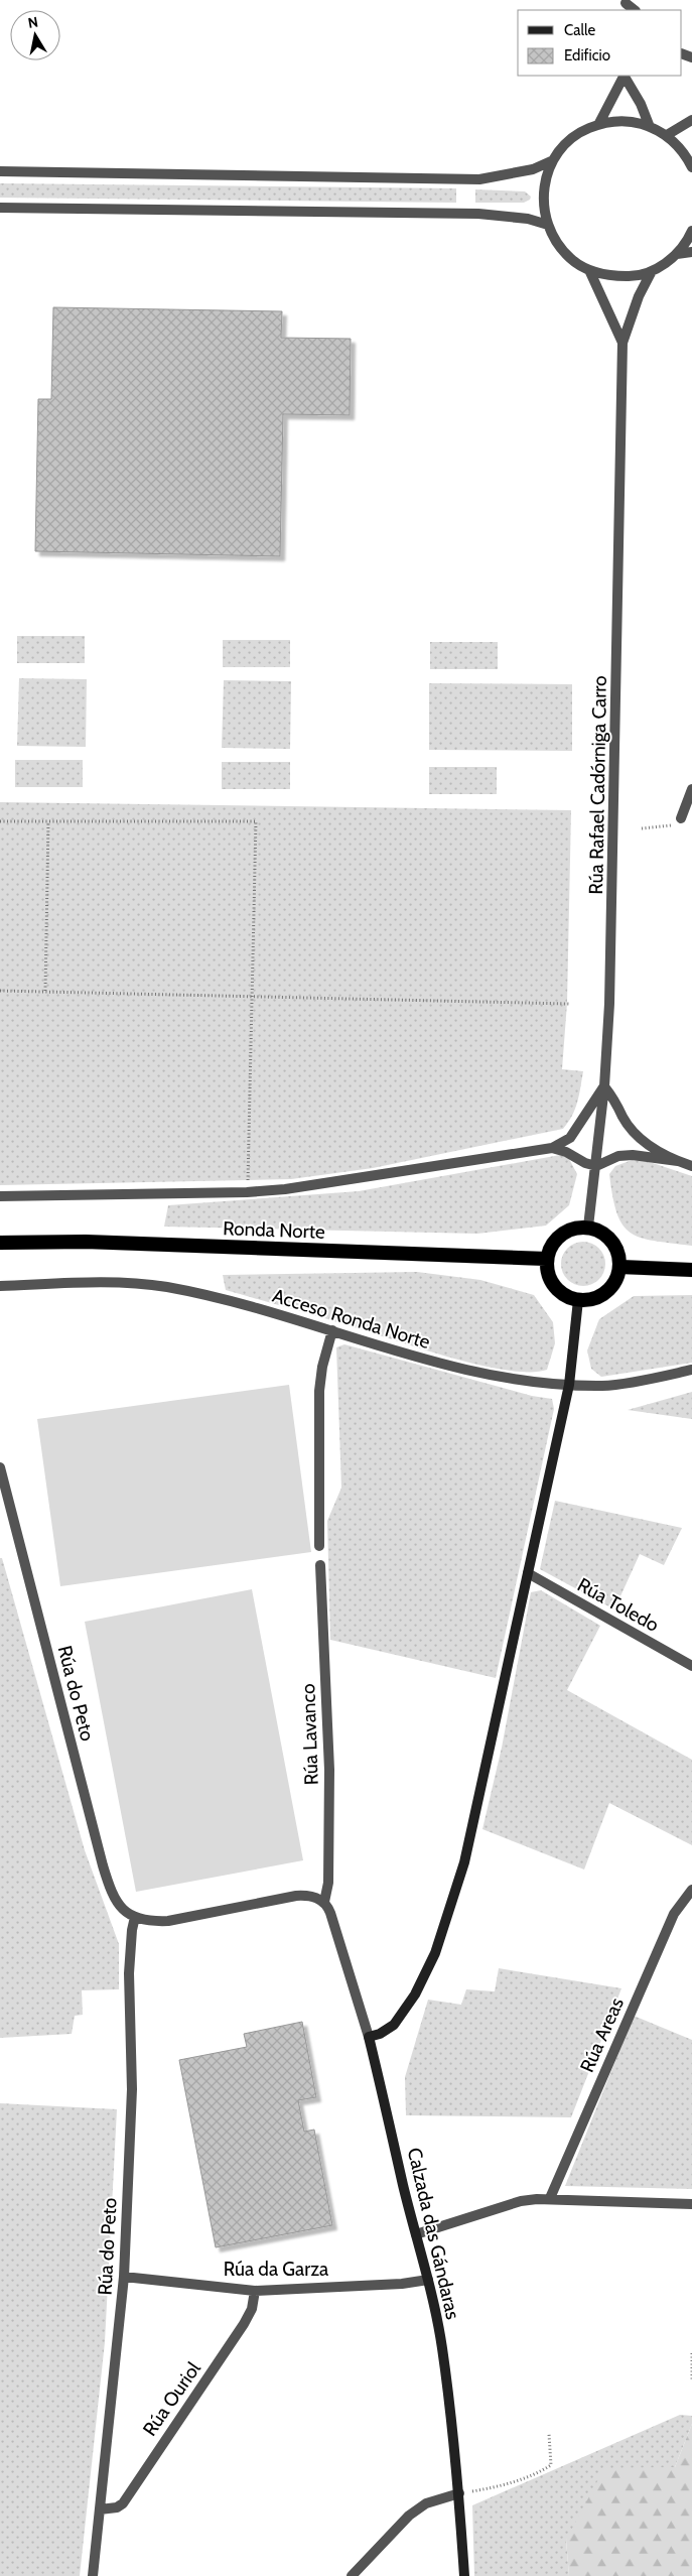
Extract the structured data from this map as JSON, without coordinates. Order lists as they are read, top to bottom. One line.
{"streets":{"highway":["Ronda Norte"],"main road":["Calzada das Gándaras"],"street":["Rúa Rafael Cadórniga Carro","Acceso Ronda Norte","Rúa Toledo","Rúa do Peto","Rúa Lavanco","Rúa Areas","Rúa da Garza","Rúa Ouriol"]},"crossings":[["Rúa Rafael Cadórniga Carro","Ronda Norte"],["Rúa do Peto","Rúa da Garza"],["Rúa do Peto","Rúa Ouriol"],["Rúa Lavanco","Calzada das Gándaras"],["Calzada das Gándaras","Rúa da Garza"],["Rúa da Garza","Rúa Ouriol"]],"legend":["Calle","Edificio"],"north":"top"}
